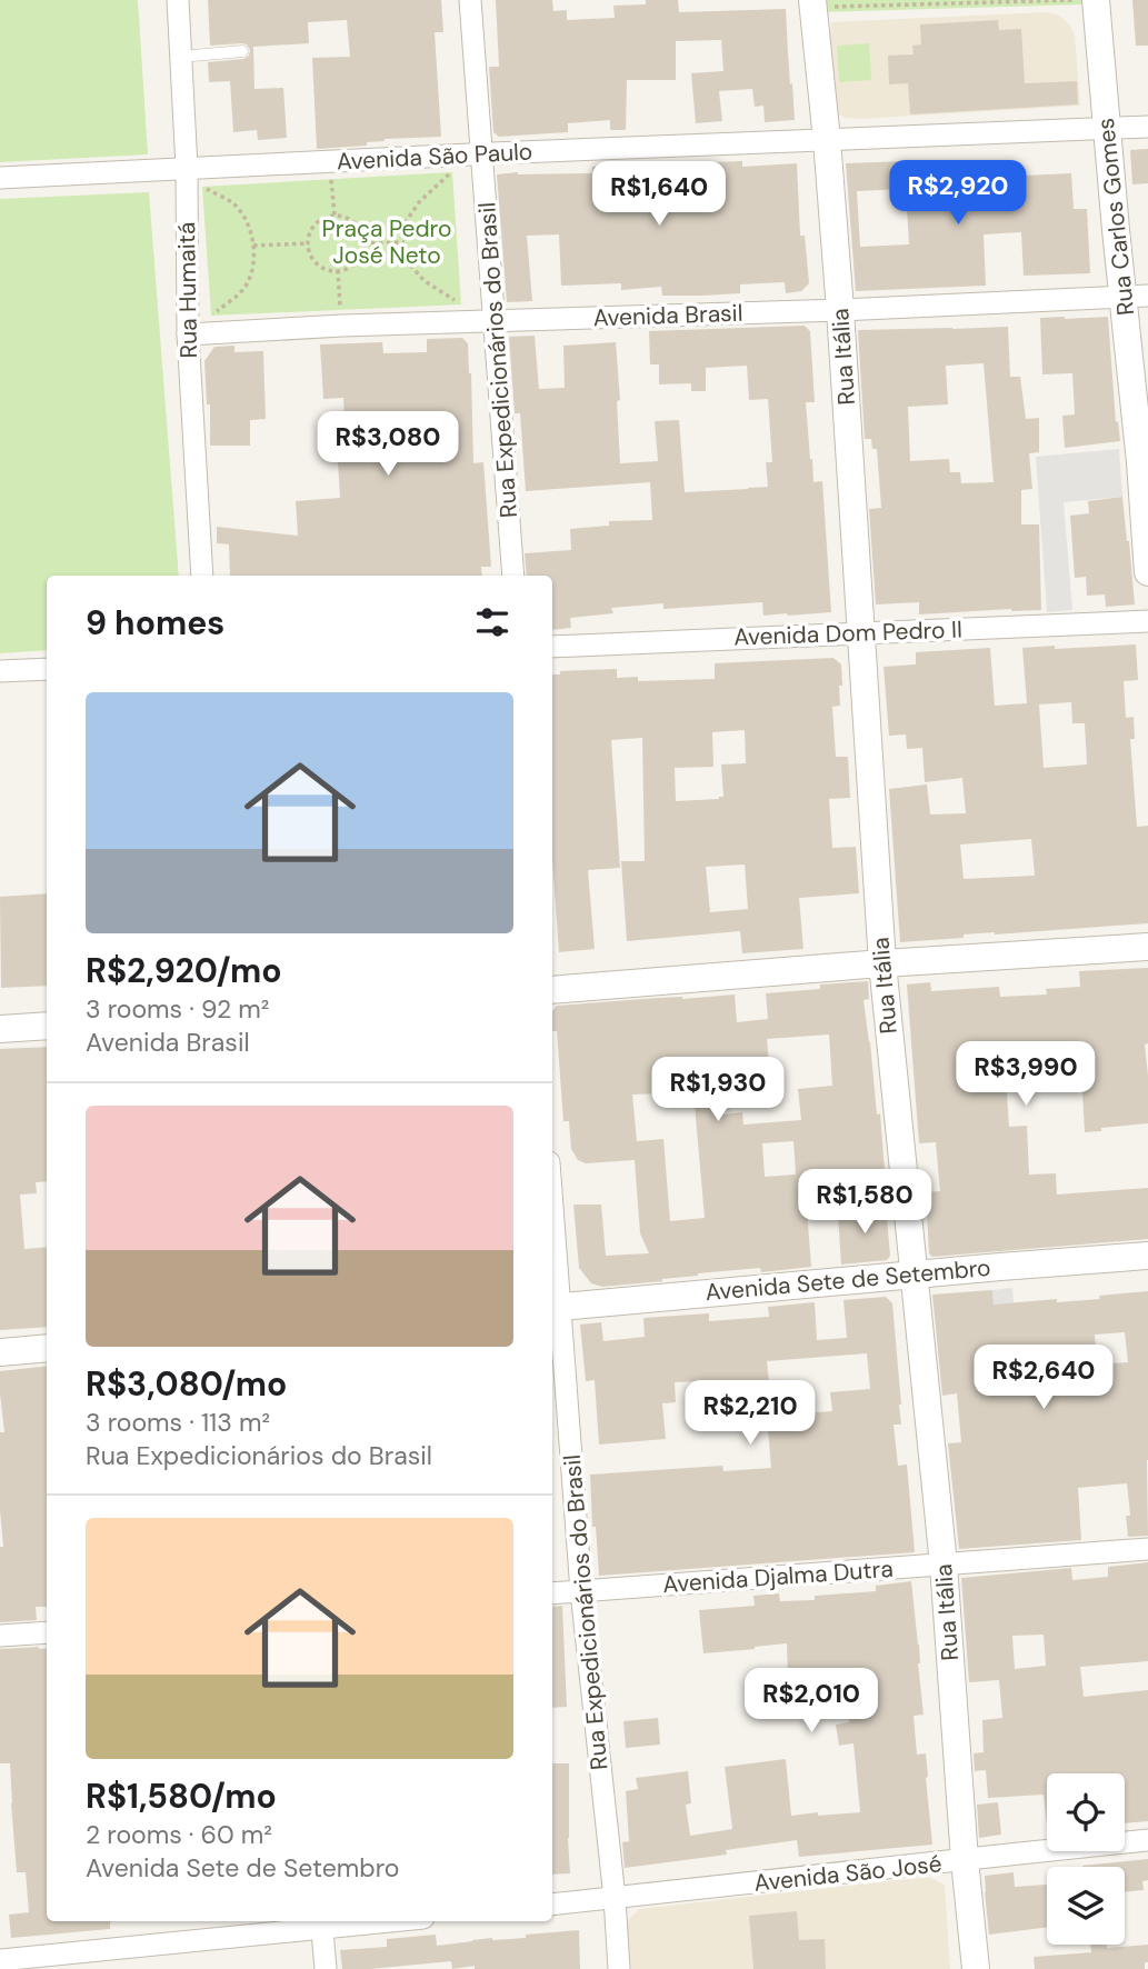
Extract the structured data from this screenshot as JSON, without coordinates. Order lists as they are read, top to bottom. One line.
{"streets":{"street":["Avenida São Paulo","Rua Carlos Gomes","Rua Humaitá","Avenida Brasil","Rua Itália","Rua Expedicionários do Brasil","Avenida Dom Pedro II","Avenida Sete de Setembro","Avenida Djalma Dutra","Avenida São José"]},"crossings":[["Avenida São Paulo","Rua Carlos Gomes"],["Avenida São Paulo","Rua Humaitá"],["Avenida São Paulo","Rua Itália"],["Avenida São Paulo","Rua Expedicionários do Brasil"],["Rua Carlos Gomes","Avenida Brasil"],["Rua Humaitá","Avenida Brasil"],["Avenida Brasil","Rua Itália"],["Avenida Brasil","Rua Expedicionários do Brasil"],["Rua Itália","Avenida Dom Pedro II"],["Rua Itália","Avenida Sete de Setembro"],["Rua Itália","Avenida Djalma Dutra"],["Rua Itália","Avenida São José"],["Rua Expedicionários do Brasil","Avenida Sete de Setembro"],["Rua Expedicionários do Brasil","Avenida Djalma Dutra"],["Rua Expedicionários do Brasil","Avenida São José"]],"parks":["Praça Pedro José Neto"],"page":{"price":["R$2,920","R$1,640","R$3,080","R$3,990","R$1,930","R$1,580","R$2,640","R$2,210","R$2,010"],"heading":"9 homes","list":[{"name":"R$2,920/mo","note":"3 rooms · 92 m² · Avenida Brasil"},{"name":"R$3,080/mo","note":"3 rooms · 113 m² · Rua Expedicionários do Brasil"},{"name":"R$1,580/mo","note":"2 rooms · 60 m² · Avenida Sete de Setembro"}]}}
